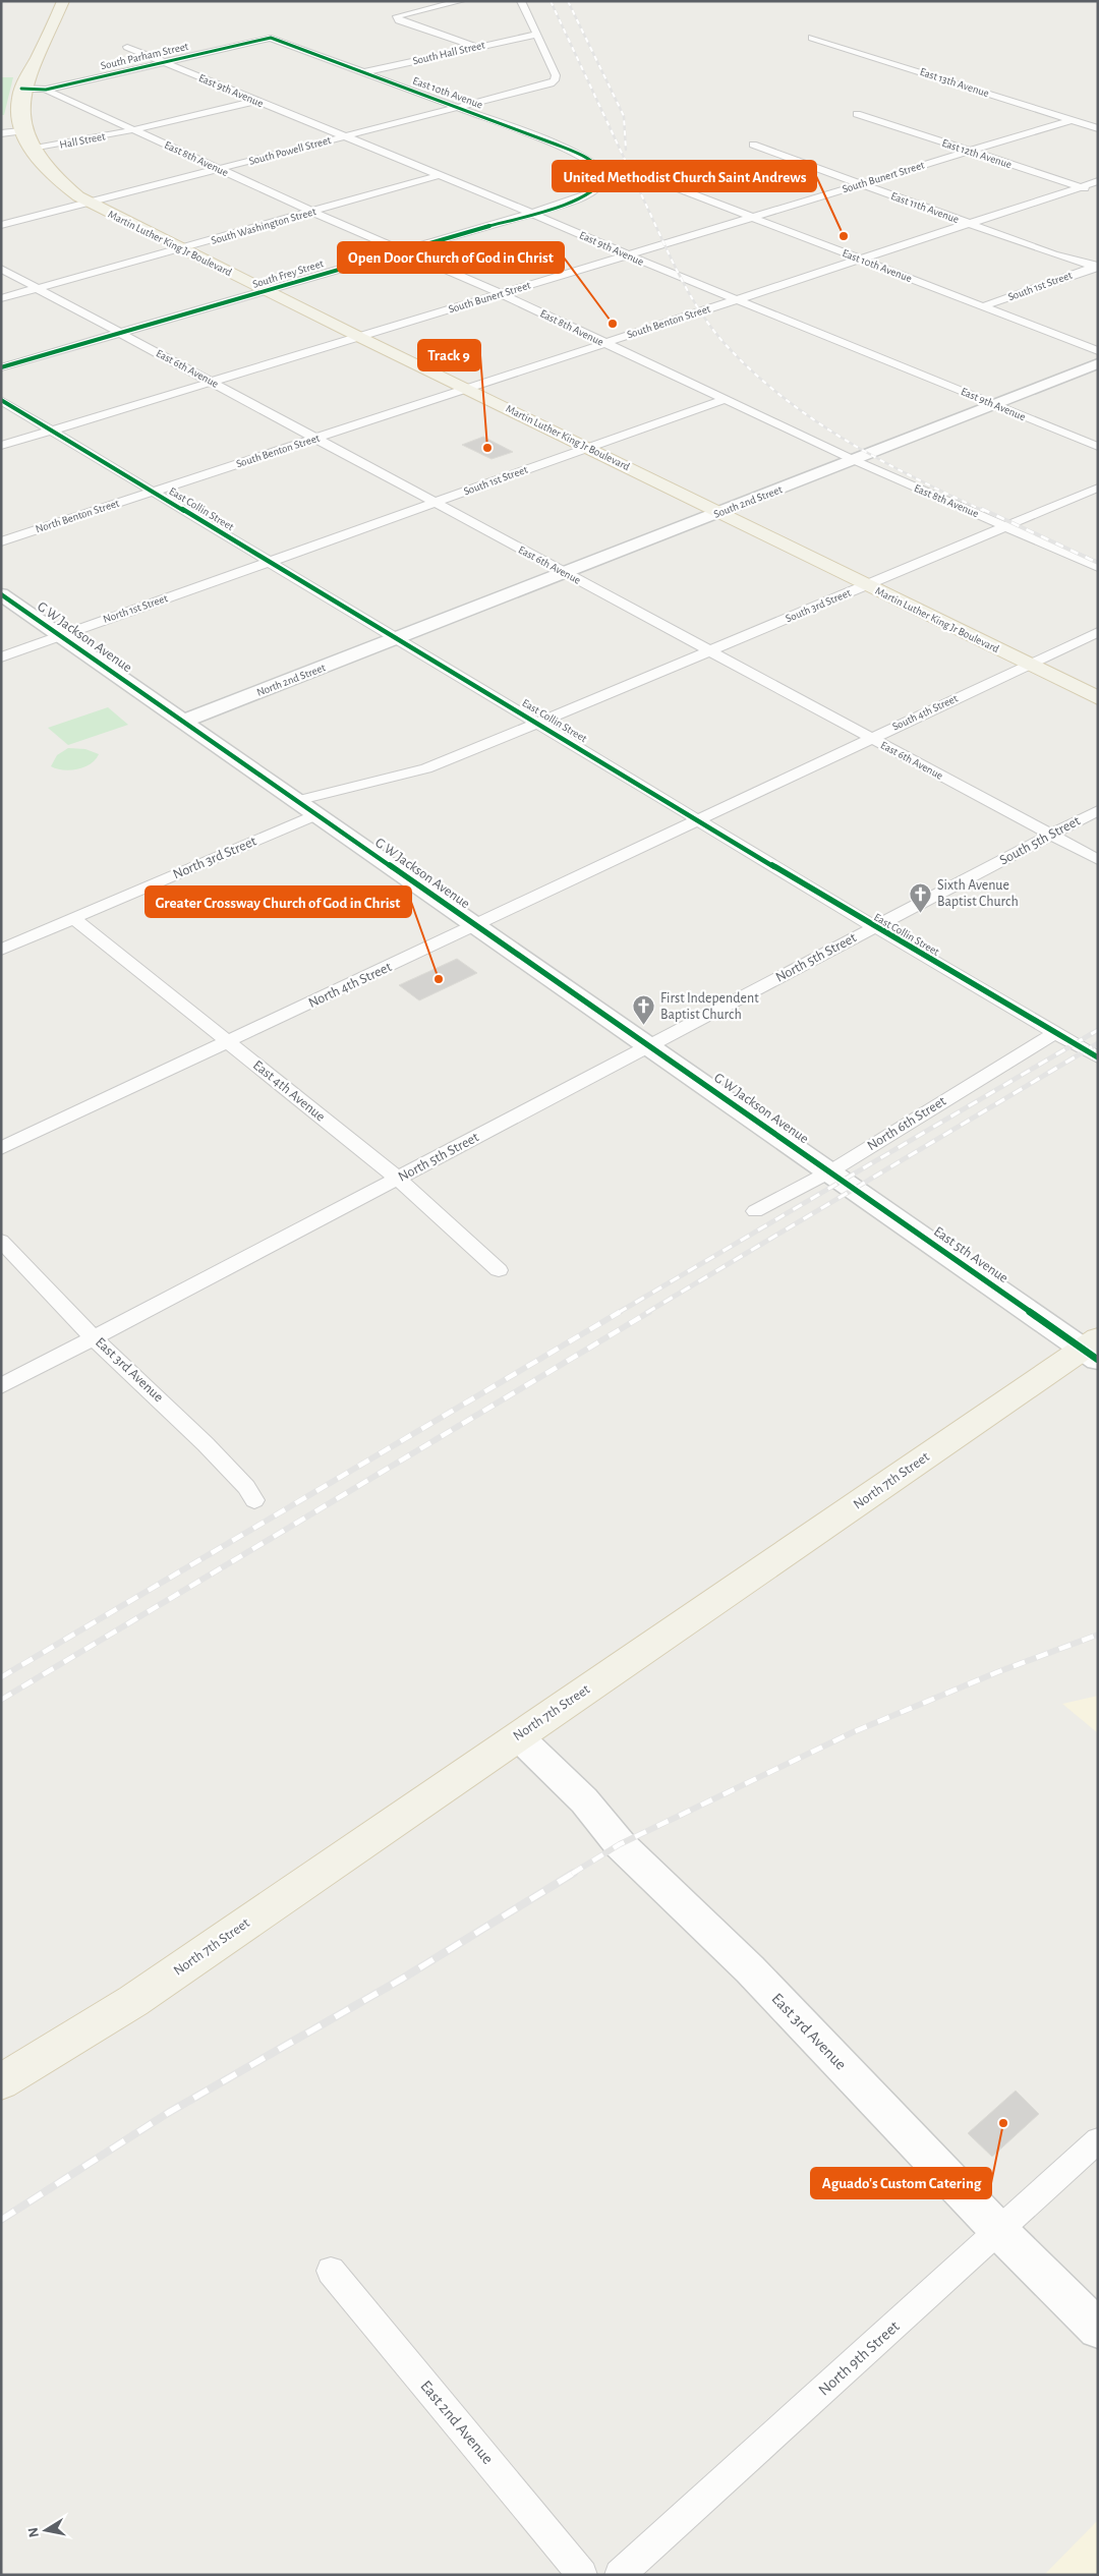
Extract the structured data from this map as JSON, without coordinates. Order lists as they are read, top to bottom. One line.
{"streets":{"main road":["Martin Luther King Jr Boulevard","North 7th Street"],"street":["South Hall Street","South Parham Street","East 13th Avenue","East 9th Avenue","East 10th Avenue","Hall Street","South Powell Street","East 12th Avenue","East 8th Avenue","South Bunert Street","East 11th Avenue","South Washington Street","South Frey Street","South 1st Street","South Benton Street","East 6th Avenue","South 2nd Street","East Collin Street","North Benton Street","South 3rd Street","North 1st Street","G W Jackson Avenue","North 2nd Street","South 4th Street","South 5th Street","North 3rd Street","North 5th Street","North 4th Street","East 4th Avenue","North 6th Street","East 5th Avenue","East 3rd Avenue","North 9th Street","East 2nd Avenue"]},"crossings":[["South Hall Street","East 10th Avenue"],["South Hall Street","South Powell Street"],["South Parham Street","East 9th Avenue"],["South Parham Street","East 10th Avenue"],["South Parham Street","East 8th Avenue"],["South Parham Street","Martin Luther King Jr Boulevard"],["East 13th Avenue","South Bunert Street"],["East 9th Avenue","South Powell Street"],["East 9th Avenue","South Bunert Street"],["East 9th Avenue","South Washington Street"],["East 9th Avenue","South Frey Street"],["East 9th Avenue","South Benton Street"],["East 9th Avenue","South 2nd Street"],["East 10th Avenue","South Powell Street"],["East 10th Avenue","South Bunert Street"],["East 10th Avenue","South Frey Street"],["East 10th Avenue","South 1st Street"],["East 10th Avenue","South Benton Street"],["Hall Street","East 8th Avenue"],["Hall Street","Martin Luther King Jr Boulevard"],["South Powell Street","East 8th Avenue"],["South Powell Street","Martin Luther King Jr Boulevard"],["East 12th Avenue","South Bunert Street"],["East 12th Avenue","South Benton Street"],["East 8th Avenue","South Bunert Street"],["East 8th Avenue","South Washington Street"],["East 8th Avenue","South Frey Street"],["East 8th Avenue","South 1st Street"],["East 8th Avenue","South Benton Street"],["East 8th Avenue","South 2nd Street"],["East 8th Avenue","South 3rd Street"],["South Bunert Street","East 11th Avenue"],["South Bunert Street","Martin Luther King Jr Boulevard"],["South Bunert Street","East 6th Avenue"],["South Bunert Street","East Collin Street"],["East 11th Avenue","South 1st Street"],["East 11th Avenue","South Benton Street"],["South Washington Street","Martin Luther King Jr Boulevard"],["South Washington Street","East 6th Avenue"],["Martin Luther King Jr Boulevard","South Frey Street"],["Martin Luther King Jr Boulevard","South 1st Street"],["Martin Luther King Jr Boulevard","South Benton Street"],["Martin Luther King Jr Boulevard","South 2nd Street"],["Martin Luther King Jr Boulevard","South 3rd Street"],["Martin Luther King Jr Boulevard","South 4th Street"],["South Frey Street","East 6th Avenue"],["South 1st Street","East 6th Avenue"],["South 1st Street","East Collin Street"],["South 1st Street","North 1st Street"],["South Benton Street","East 6th Avenue"],["South Benton Street","East Collin Street"],["South Benton Street","North Benton Street"],["East 6th Avenue","South 2nd Street"],["East 6th Avenue","South 3rd Street"],["East 6th Avenue","South 4th Street"],["East 6th Avenue","South 5th Street"],["South 2nd Street","East Collin Street"],["South 2nd Street","North 2nd Street"],["East Collin Street","North Benton Street"],["East Collin Street","South 3rd Street"],["East Collin Street","North 1st Street"],["East Collin Street","North 2nd Street"],["East Collin Street","South 4th Street"],["East Collin Street","South 5th Street"],["East Collin Street","North 5th Street"],["East Collin Street","North 4th Street"],["East Collin Street","North 6th Street"],["North 1st Street","G W Jackson Avenue"],["G W Jackson Avenue","North 2nd Street"],["G W Jackson Avenue","North 3rd Street"],["G W Jackson Avenue","North 5th Street"],["G W Jackson Avenue","North 4th Street"],["G W Jackson Avenue","North 6th Street"],["G W Jackson Avenue","East 5th Avenue"],["South 4th Street","North 4th Street"],["South 5th Street","North 5th Street"],["North 3rd Street","East 4th Avenue"],["North 5th Street","East 4th Avenue"],["North 5th Street","East 3rd Avenue"],["North 4th Street","East 4th Avenue"],["North 6th Street","East 5th Avenue"],["East 5th Avenue","North 7th Street"],["East 3rd Avenue","North 7th Street"],["East 3rd Avenue","North 9th Street"]],"places":{"other":["United Methodist Church Saint Andrews","Open Door Church of God in Christ","Track 9","Greater Crossway Church of God in Christ","Aguado's Custom Catering"],"church":["Sixth Avenue Baptist Church","First Independent Baptist Church"]},"north":"left"}
